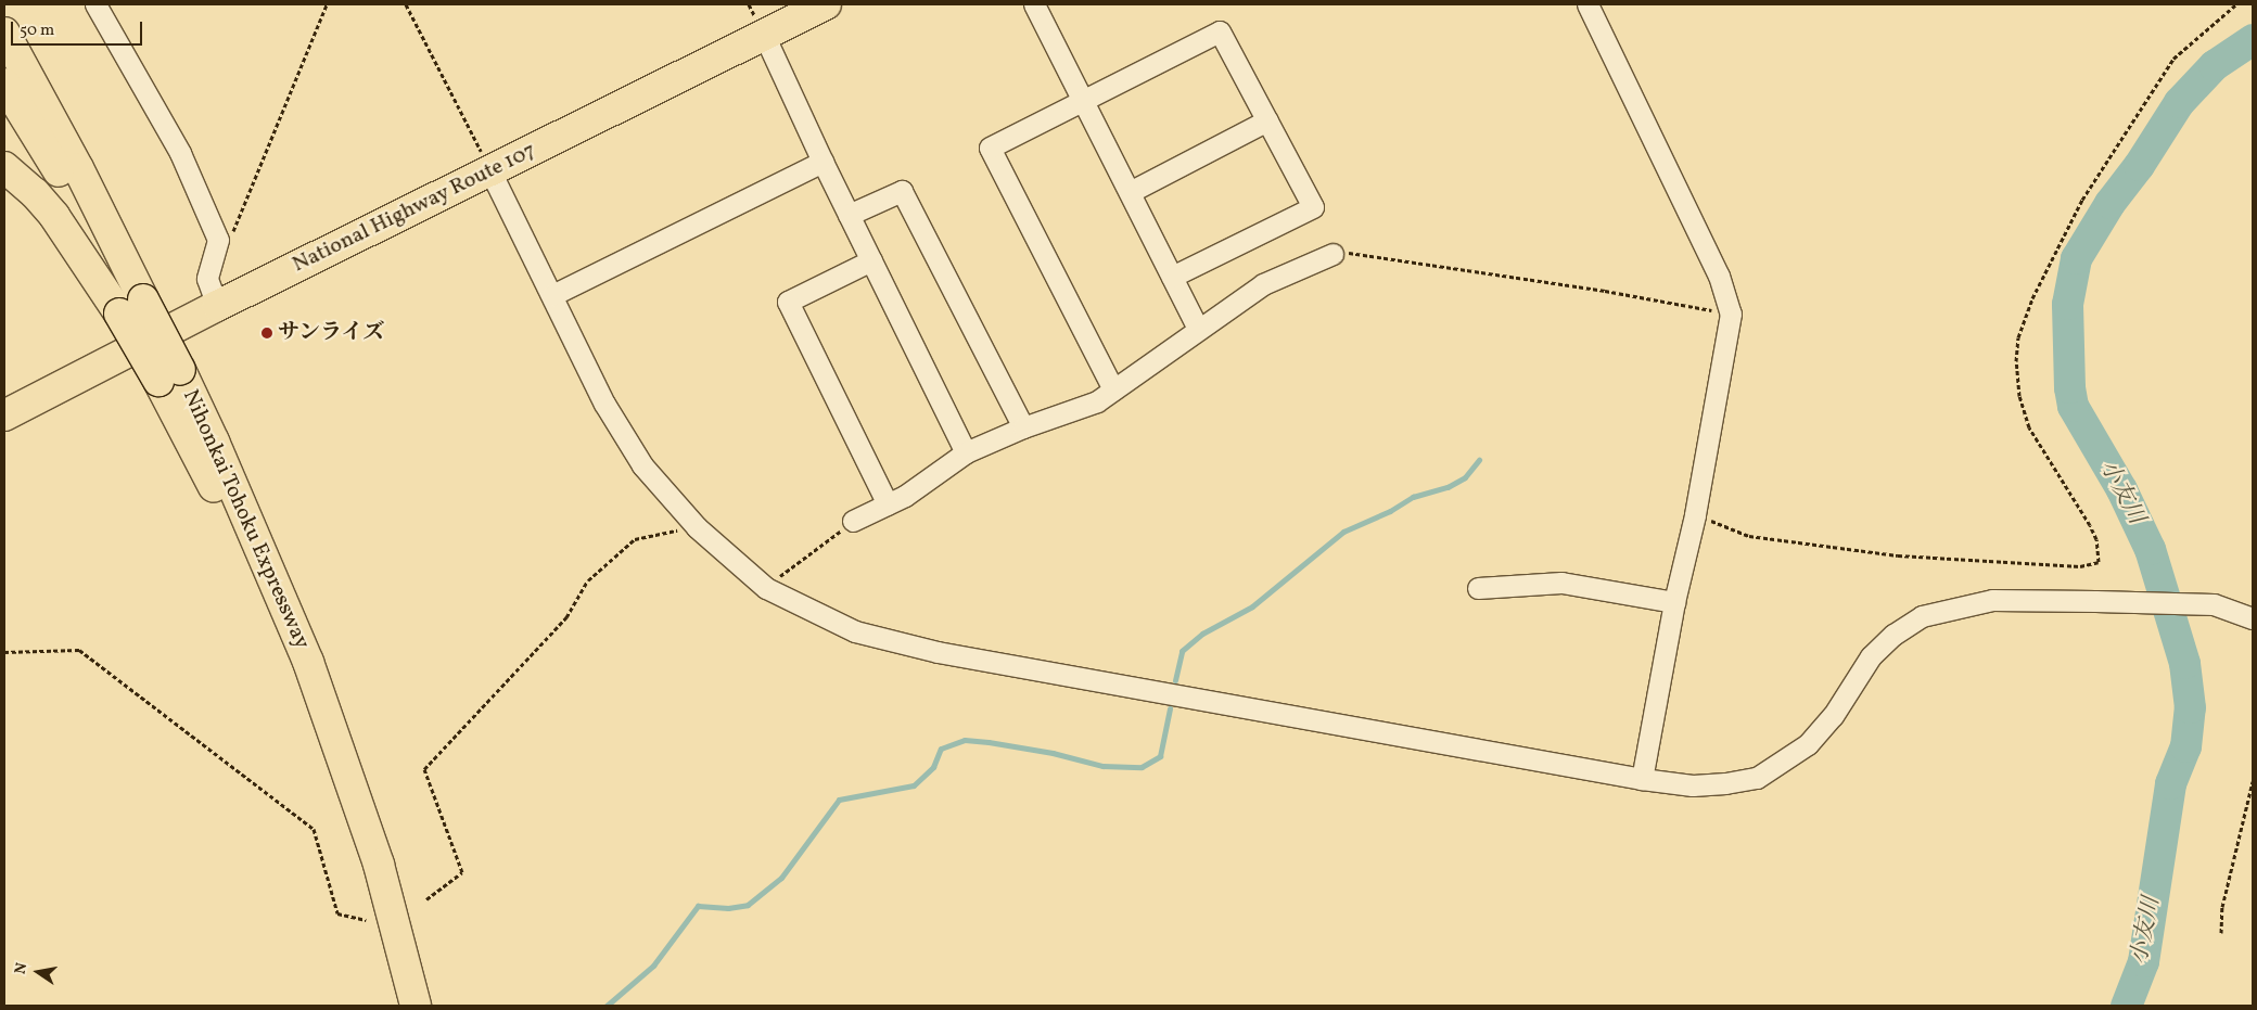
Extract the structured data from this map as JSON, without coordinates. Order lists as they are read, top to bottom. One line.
{"streets":{"highway":["National Highway Route 107","Nihonkai Tohoku Expressway"]},"water":["小友川"],"places":["サンライズ"],"scale_bar":"50 m","north":"left"}
